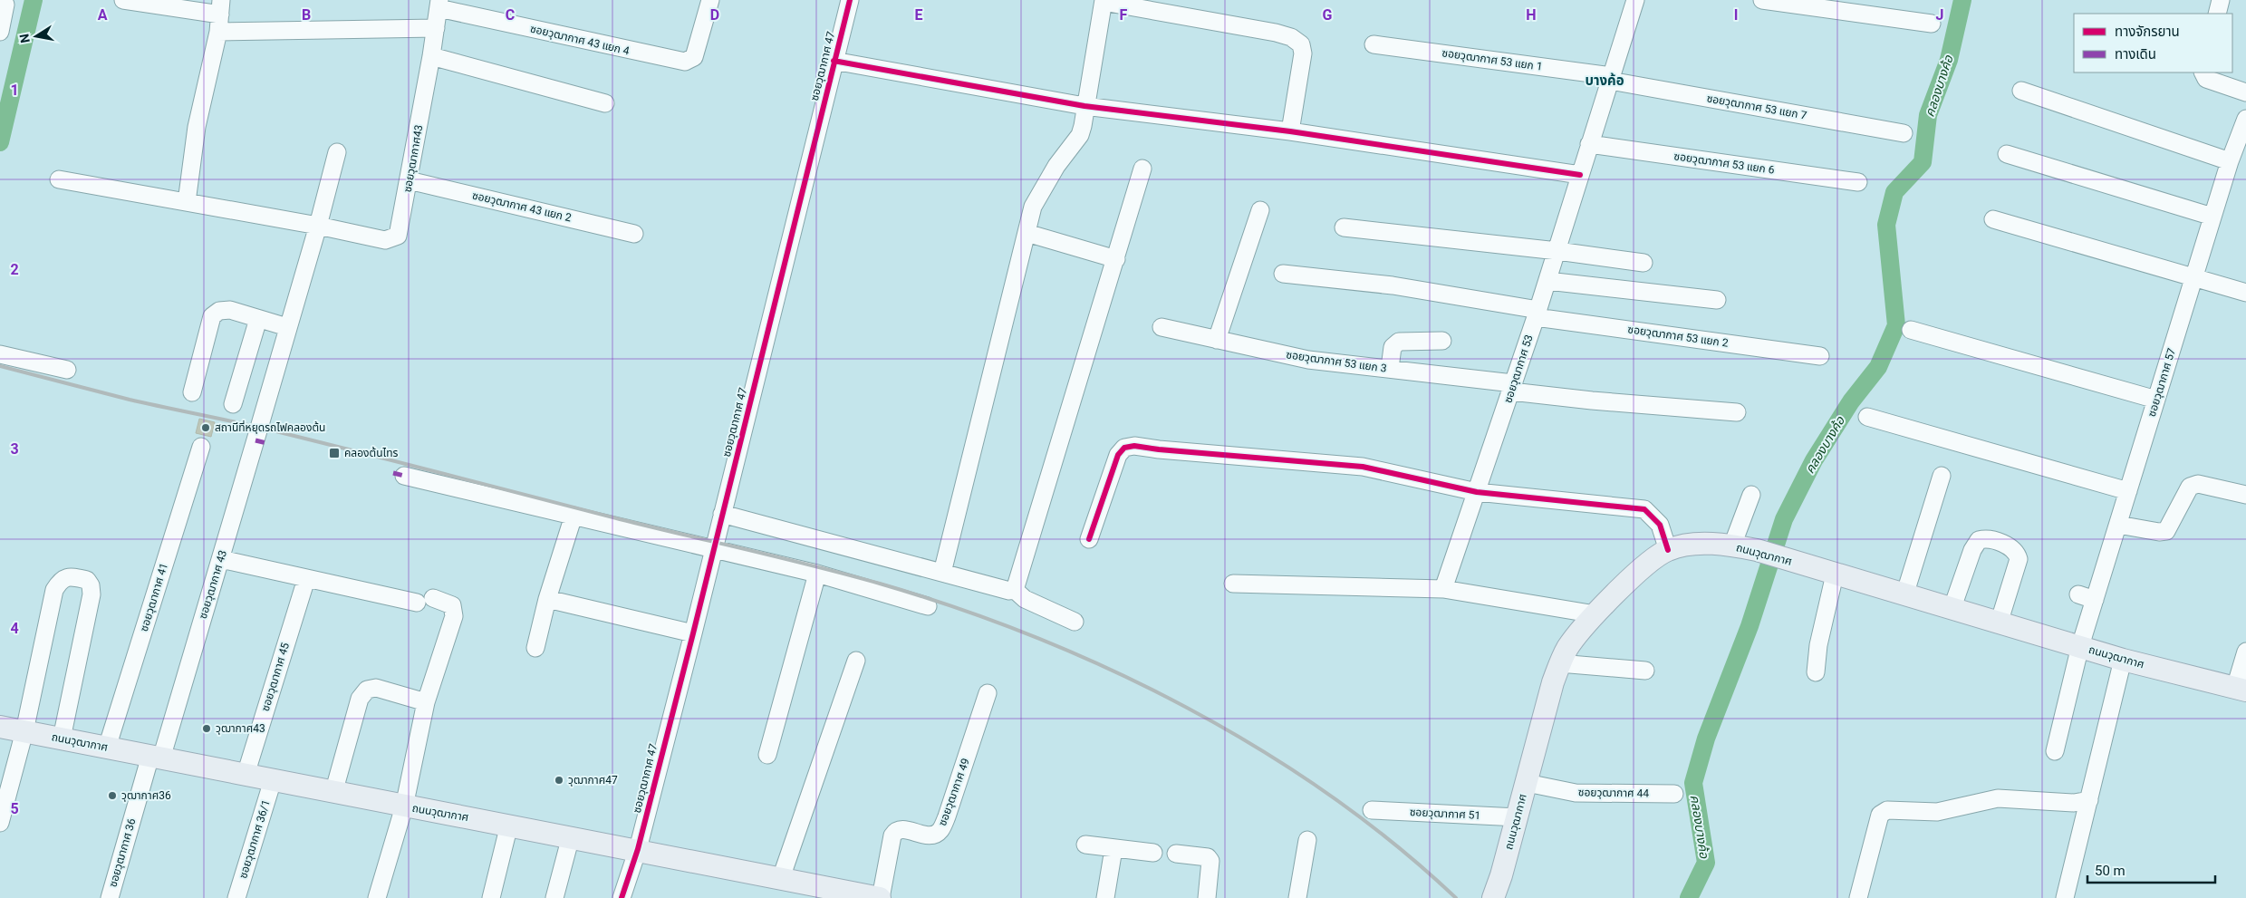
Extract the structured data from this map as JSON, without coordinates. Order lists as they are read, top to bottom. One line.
{"streets":{"main road":["ถนนวุฒากาศ"],"street":["ซอยวุฒากาศ 43 แยก 4","ซอยวุฒากาศ 53 แยก 1","ซอยวุฒากาศ 47","ซอยวุฒากาศ 53 แยก 7","ซอยวุฒากาศ43","ซอยวุฒากาศ 53 แยก 6","ซอยวุฒากาศ 43 แยก 2","ซอยวุฒากาศ 53 แยก 2","ซอยวุฒากาศ 53 แยก 3","ซอยวุฒากาศ 53","ซอยวุฒากาศ 57","ซอยวุฒากาศ 43","ซอยวุฒากาศ 41","ซอยวุฒากาศ 45","ซอยวุฒากาศ 49","ซอยวุฒากาศ 44","ซอยวุฒากาศ 51","ซอยวุฒากาศ 36/1","ซอยวุฒากาศ 36"]},"crossings":[["ซอยวุฒากาศ 43 แยก 4","ซอยวุฒากาศ43"],["ซอยวุฒากาศ 53 แยก 1","ซอยวุฒากาศ 53 แยก 7"],["ซอยวุฒากาศ 53 แยก 1","ซอยวุฒากาศ 53"],["ซอยวุฒากาศ 47","ถนนวุฒากาศ"],["ซอยวุฒากาศ 53 แยก 7","ซอยวุฒากาศ 53"],["ซอยวุฒากาศ43","ซอยวุฒากาศ 43 แยก 2"],["ซอยวุฒากาศ 53 แยก 6","ซอยวุฒากาศ 53"],["ซอยวุฒากาศ 53 แยก 2","ซอยวุฒากาศ 53"],["ซอยวุฒากาศ 53 แยก 3","ซอยวุฒากาศ 53"],["ซอยวุฒากาศ 57","ถนนวุฒากาศ"],["ถนนวุฒากาศ","ซอยวุฒากาศ 43"],["ถนนวุฒากาศ","ซอยวุฒากาศ 41"],["ถนนวุฒากาศ","ซอยวุฒากาศ 45"],["ถนนวุฒากาศ","ซอยวุฒากาศ 49"],["ถนนวุฒากาศ","ซอยวุฒากาศ 44"],["ถนนวุฒากาศ","ซอยวุฒากาศ 51"],["ถนนวุฒากาศ","ซอยวุฒากาศ 36/1"],["ถนนวุฒากาศ","ซอยวุฒากาศ 36"],["ซอยวุฒากาศ 43","ซอยวุฒากาศ 36"]],"districts":["บางค้อ"],"water":["คลองบางค้อ"],"places":{"other":["สถานีที่หยุดรถไฟคลองต้น","วุฒากาศ43","วุฒากาศ47","วุฒากาศ36"],"transit":["คลองต้นไทร"]},"legend":["ทางจักรยาน","ทางเดิน"],"scale_bar":"50 m","north":"left","grid":{"columns":["A","B","C","D","E","F","G","H","I","J"],"rows":["1","2","3","4","5"]}}
